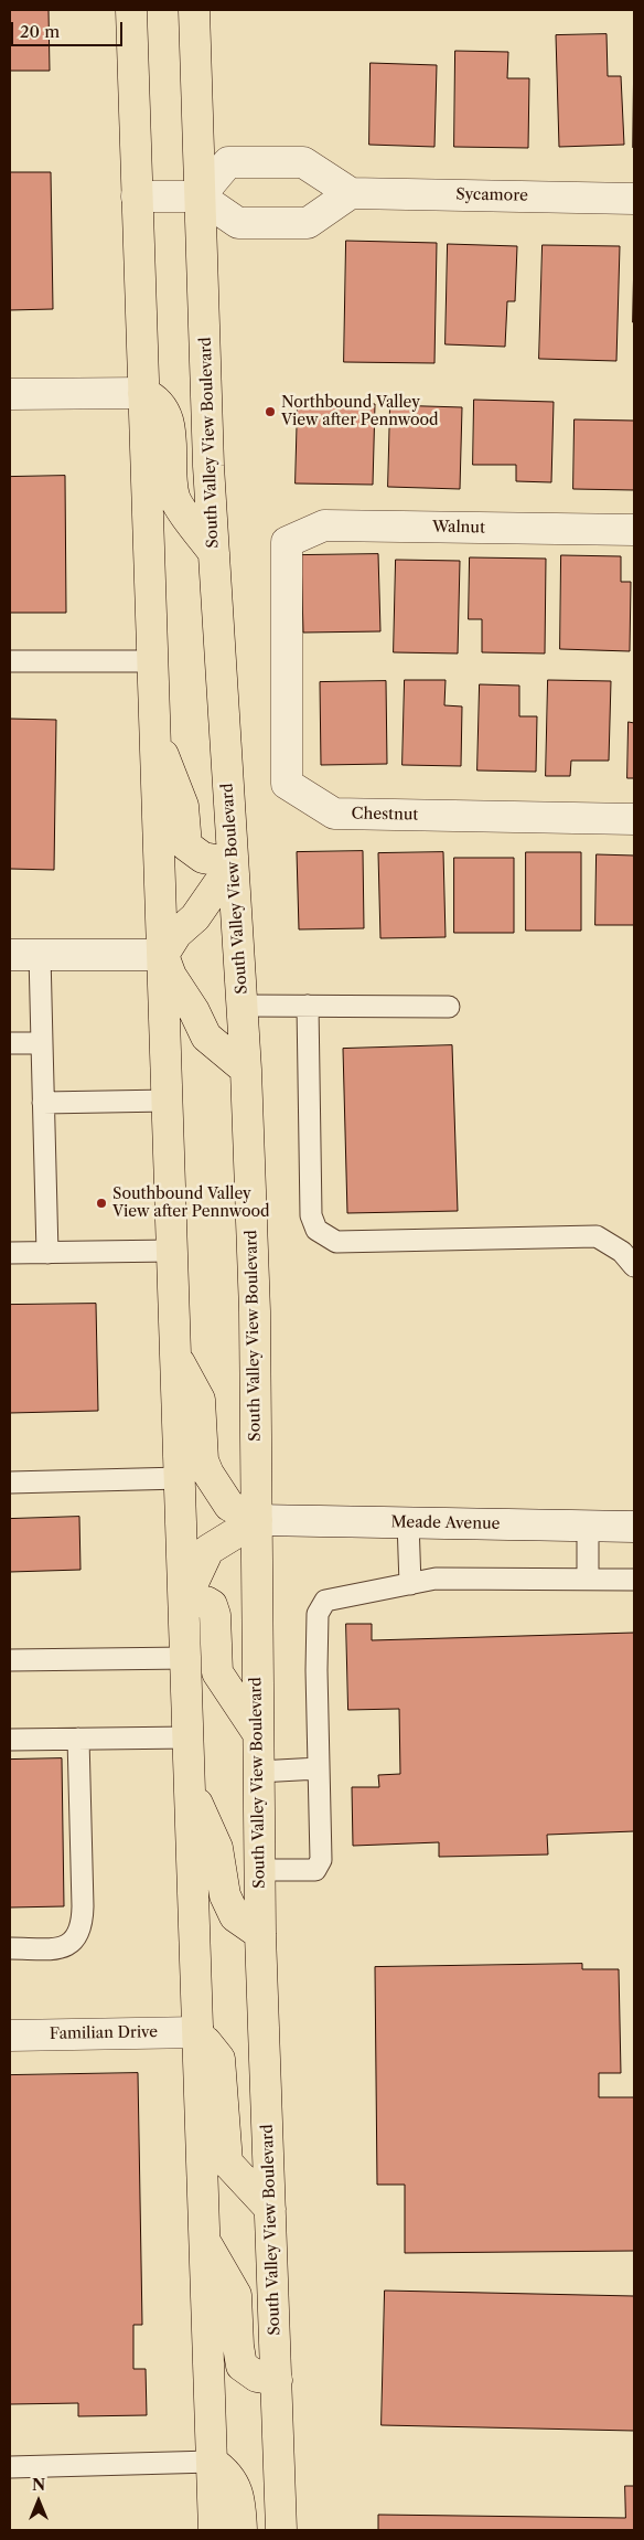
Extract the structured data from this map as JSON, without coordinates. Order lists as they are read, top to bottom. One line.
{"streets":{"main road":["South Valley View Boulevard"],"street":["Sycamore","Walnut","Chestnut","Meade Avenue","Familian Drive"]},"crossings":[["South Valley View Boulevard","Meade Avenue"],["Walnut","Chestnut"]],"places":["Northbound Valley View after Pennwood","Southbound Valley View after Pennwood"],"scale_bar":"20 m","north":"top"}
